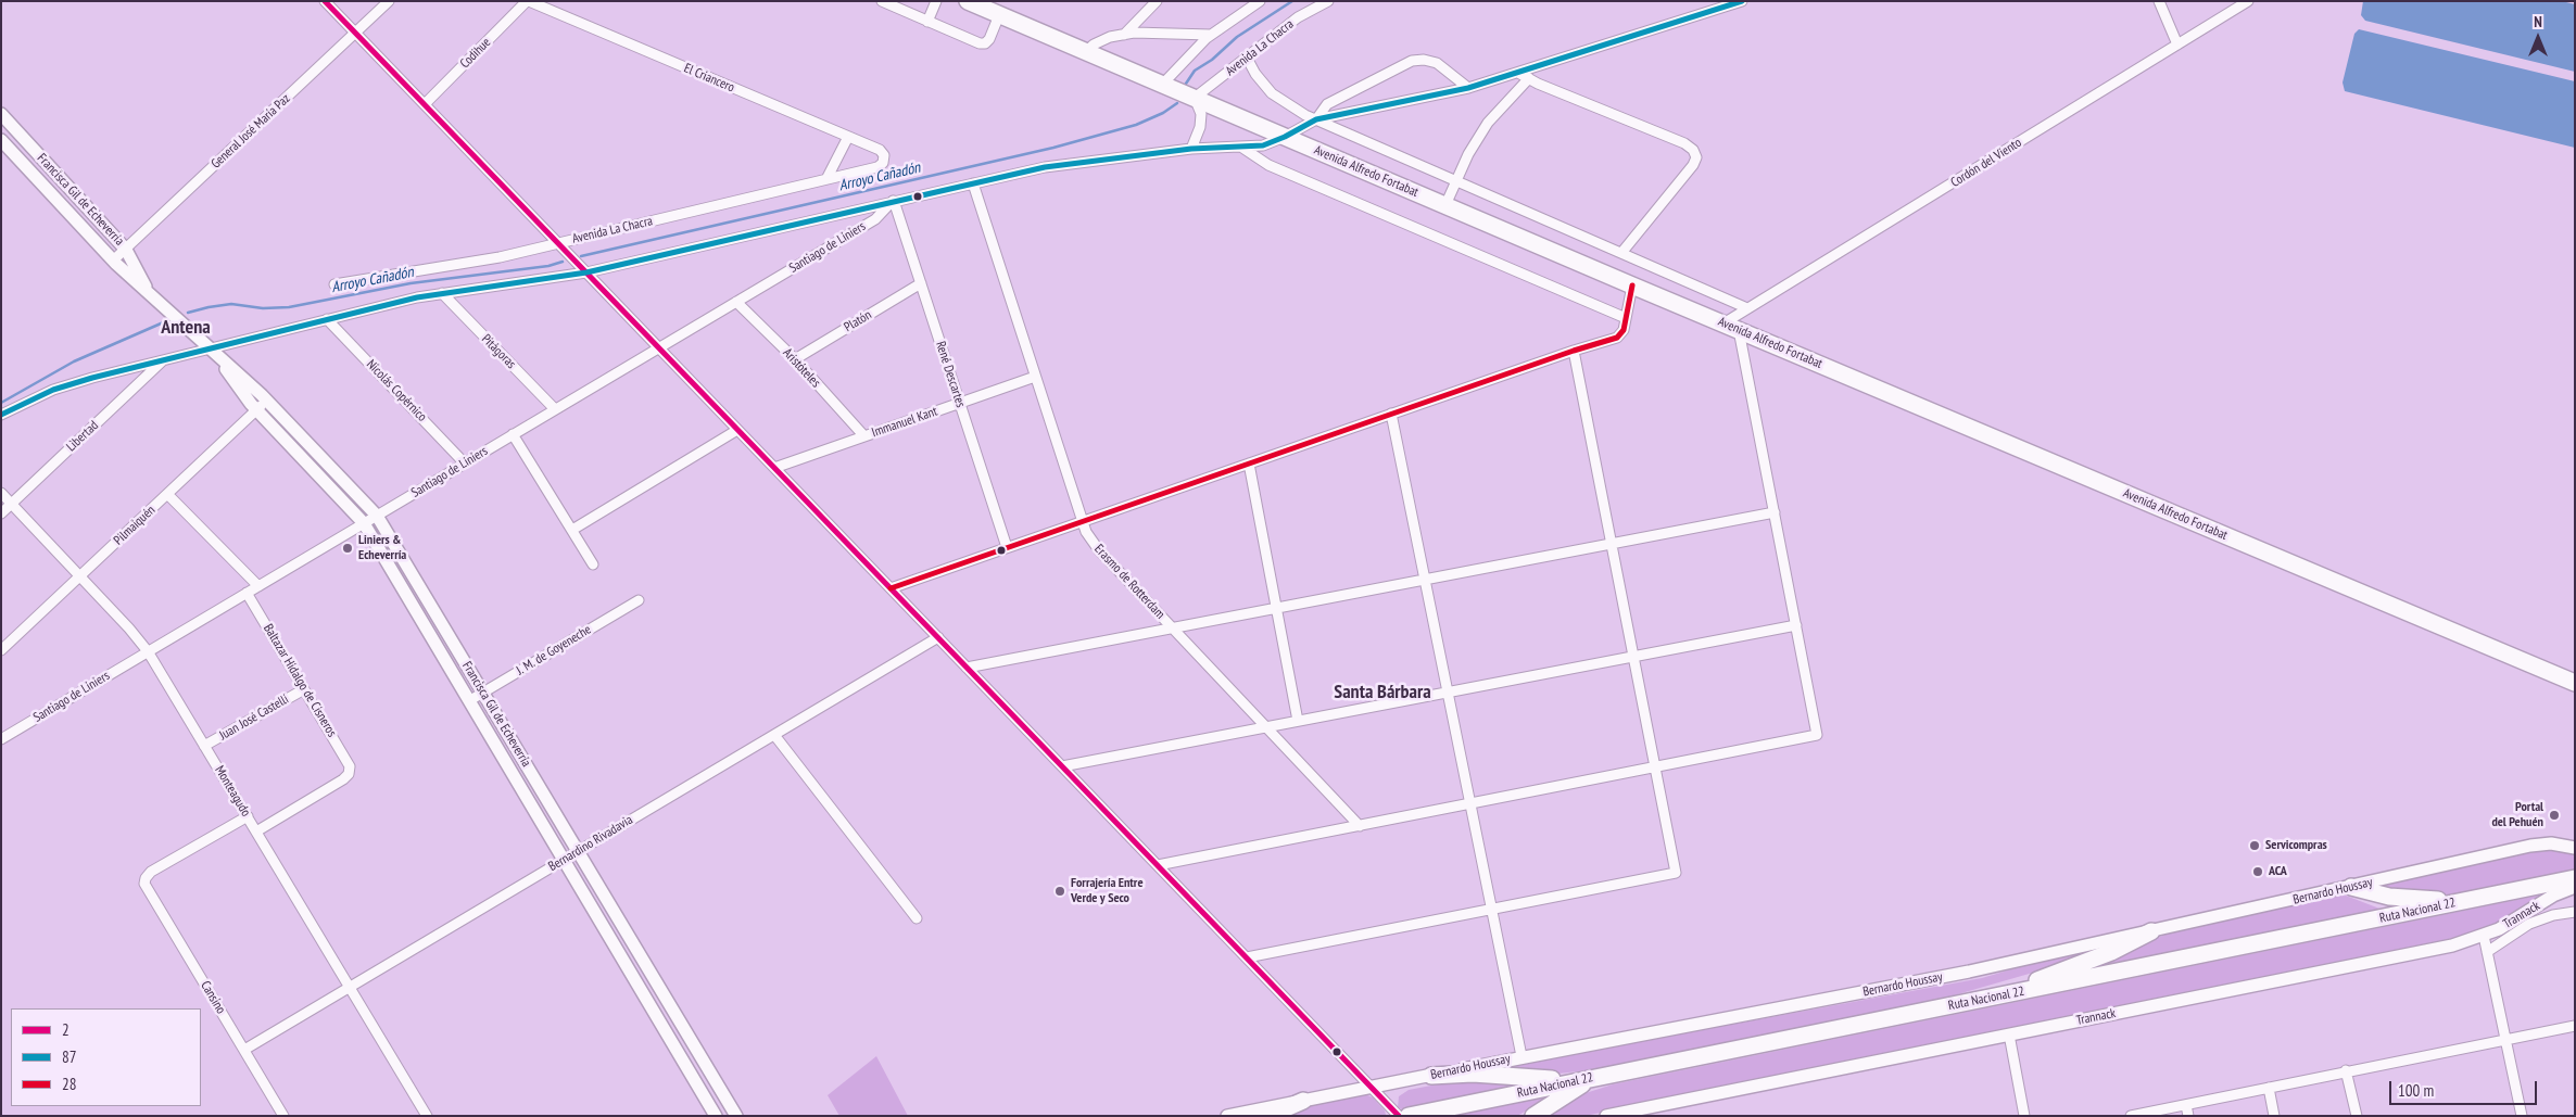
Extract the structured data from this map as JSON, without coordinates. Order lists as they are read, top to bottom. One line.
{"streets":{"main road":["Avenida Alfredo Fortabat","Ruta Nacional 22"],"street":["Avenida La Chacra","Codihue","El Criancero","General José María Paz","Cordón del Viento","Francisca Gil de Echeverría","Santiago de Liniers","Platón","Pitágoras","Aristóteles","René Descartes","Nicolás Copérnico","Immanuel Kant","Libertad","Pilmaiquén","Erasmo de Rotterdam","J. M. de Goyeneche","Baltazar Hidalgo de Cisneros","Juan José Castelli","Monteagudo","Bernardino Rivadavia","Bernardo Houssay","Trannack","Cansino"]},"crossings":[["Avenida La Chacra","El Criancero"],["Avenida La Chacra","Avenida Alfredo Fortabat"],["Codihue","El Criancero"],["General José María Paz","Francisca Gil de Echeverría"],["Cordón del Viento","Avenida Alfredo Fortabat"],["Francisca Gil de Echeverría","Santiago de Liniers"],["Francisca Gil de Echeverría","Pilmaiquén"],["Francisca Gil de Echeverría","J. M. de Goyeneche"],["Francisca Gil de Echeverría","Bernardino Rivadavia"],["Santiago de Liniers","Pitágoras"],["Santiago de Liniers","Aristóteles"],["Santiago de Liniers","René Descartes"],["Santiago de Liniers","Nicolás Copérnico"],["Santiago de Liniers","Baltazar Hidalgo de Cisneros"],["Santiago de Liniers","Monteagudo"],["Platón","Aristóteles"],["Platón","René Descartes"],["Aristóteles","Immanuel Kant"],["René Descartes","Immanuel Kant"],["Immanuel Kant","Erasmo de Rotterdam"],["Libertad","Monteagudo"],["Pilmaiquén","Monteagudo"],["Baltazar Hidalgo de Cisneros","Juan José Castelli"],["Baltazar Hidalgo de Cisneros","Monteagudo"],["Juan José Castelli","Monteagudo"],["Monteagudo","Bernardino Rivadavia"],["Monteagudo","Cansino"],["Bernardino Rivadavia","Cansino"],["Ruta Nacional 22","Trannack"]],"districts":["Antena","Santa Bárbara"],"water":["Arroyo Cañadón"],"places":["Liniers & Echeverría","Portal del Pehuén","Servicompras","ACA","Forrajería Entre Verde y Seco"],"lines":["transit line 2","transit line 87","transit line 28"],"legend":["2","87","28"],"scale_bar":"100 m","north":"top"}
